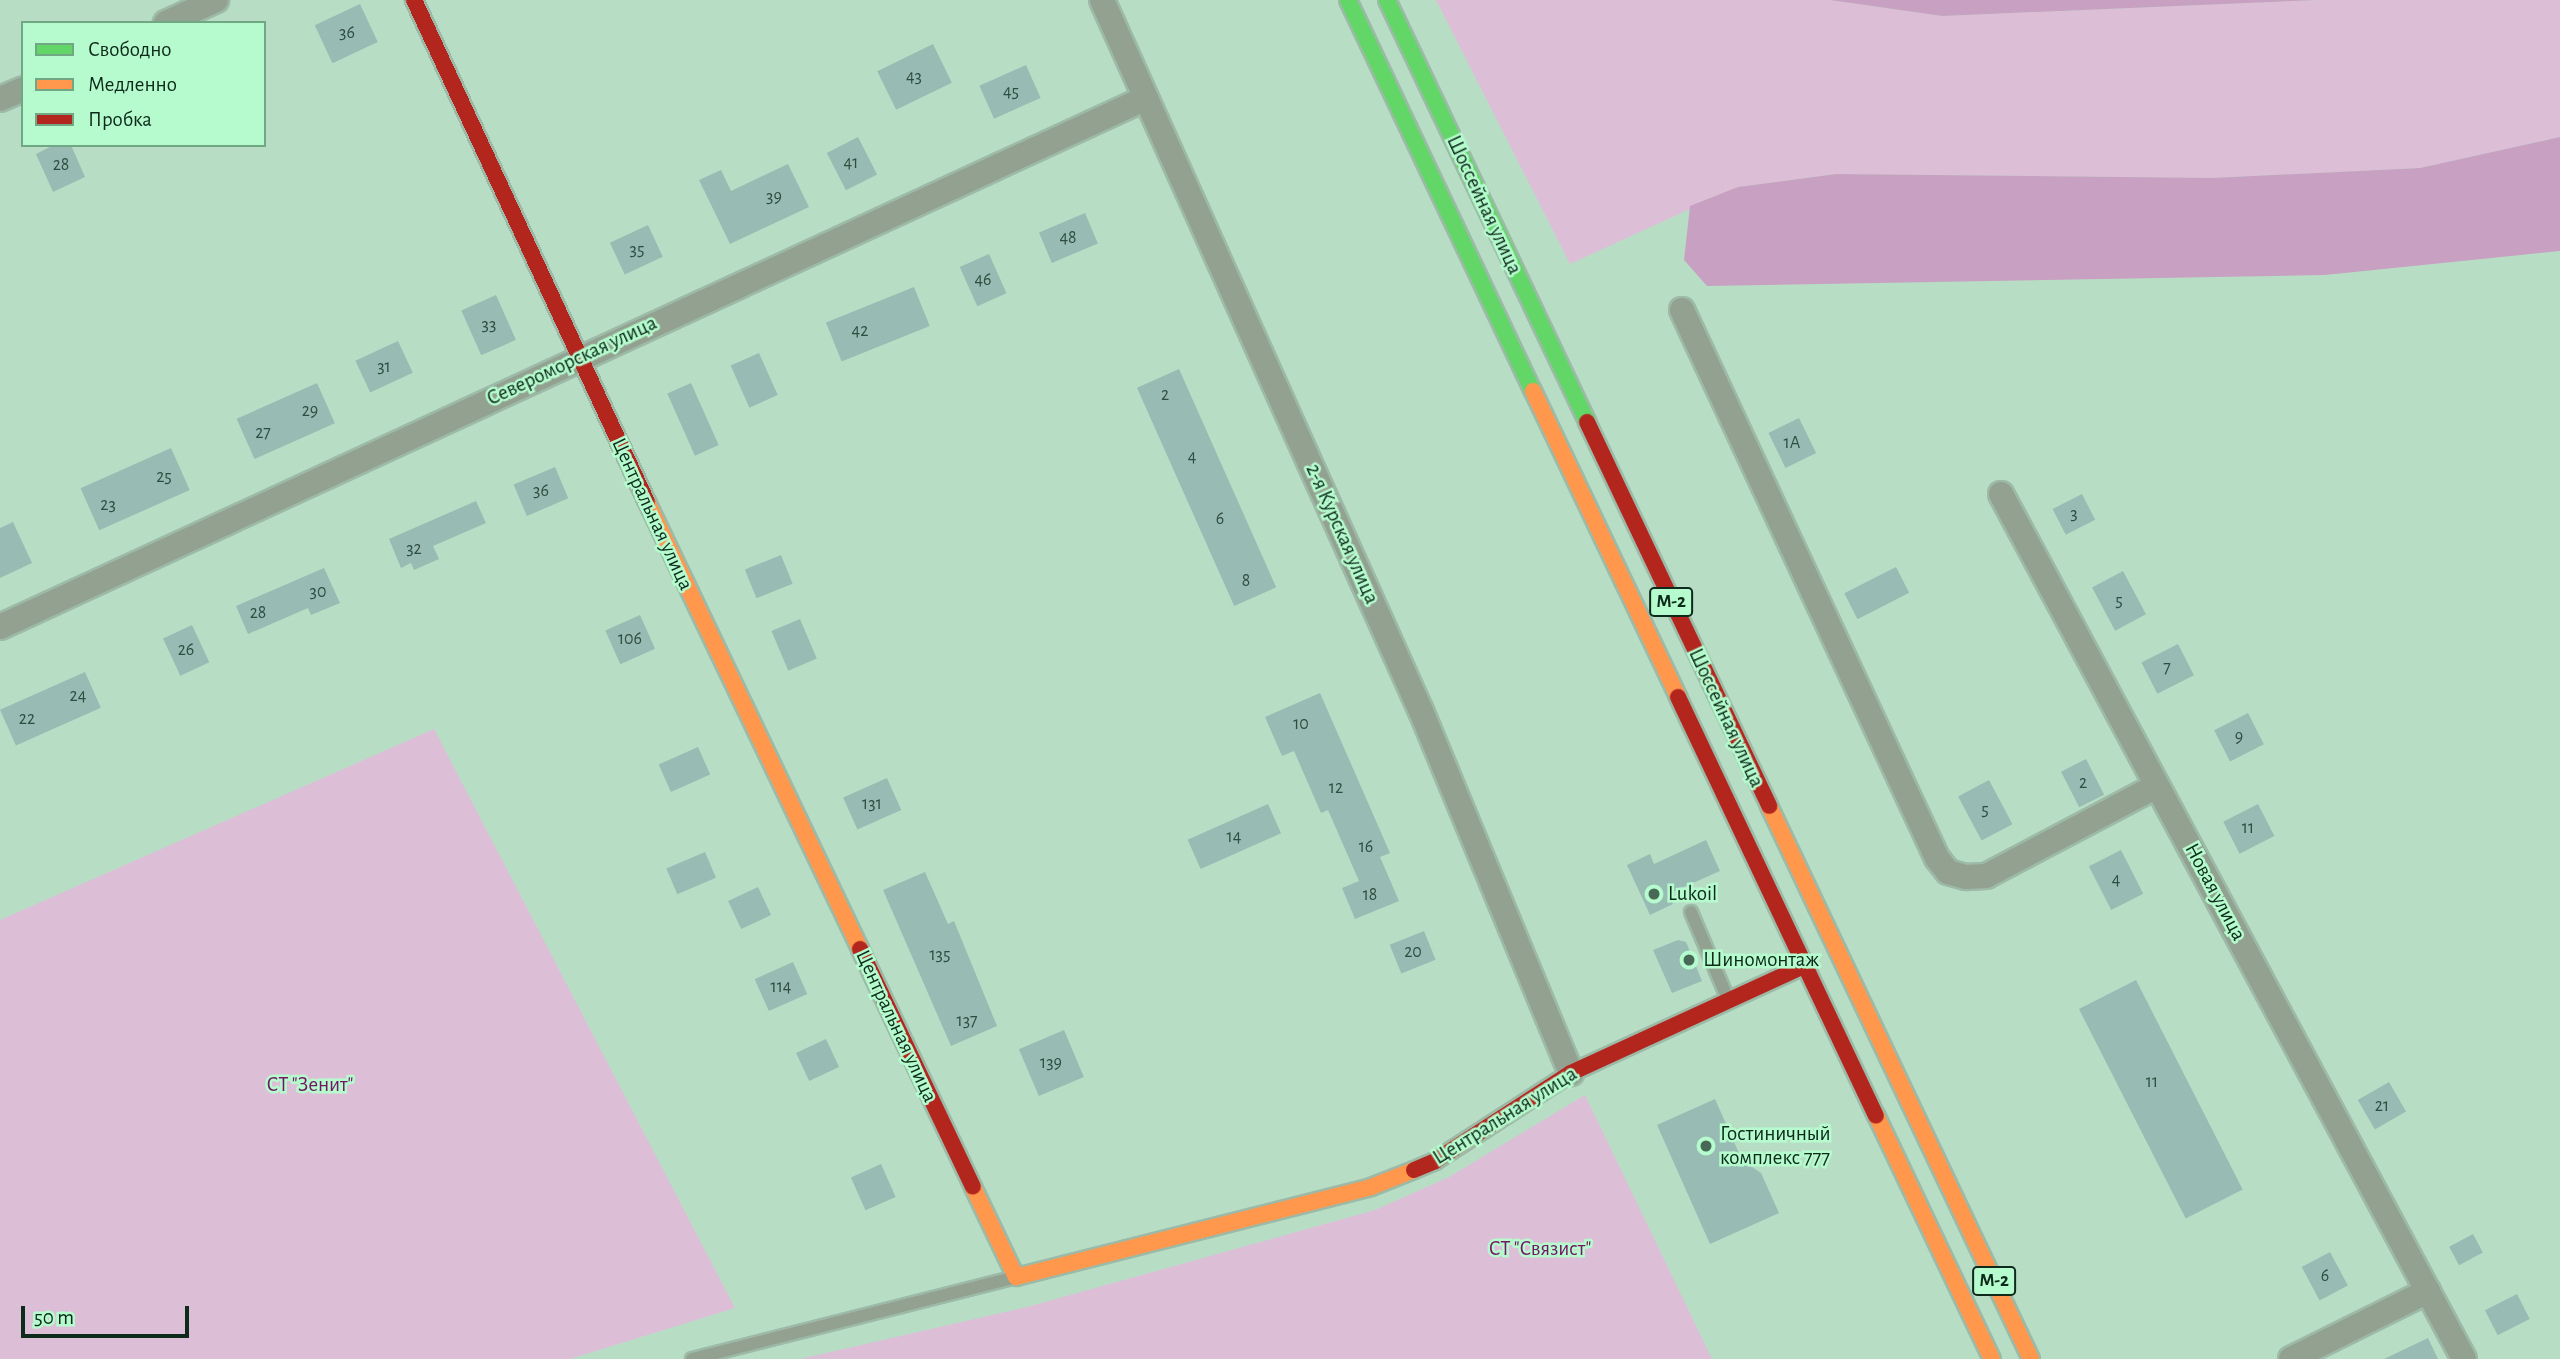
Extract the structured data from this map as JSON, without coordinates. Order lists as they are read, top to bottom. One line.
{"streets":{"main road":["Шоссейная улица","Центральная улица","М-2"],"street":["Североморская улица","2-я Курская улица","Новая улица"]},"crossings":[["Шоссейная улица","Центральная улица"],["Североморская улица","Центральная улица"],["Североморская улица","2-я Курская улица"],["Центральная улица","2-я Курская улица"]],"parks":["СТ \"Зенит\"","СТ \"Связист\""],"places":["Lukoil","Шиномонтаж","Гостиничный комплекс 777"],"house_numbers":["36","43","45","41","28","39","48","35","46","33","42","31","2","29","27","1А","4","25","36","23","3","6","32","8","30","5","28","106","26","7","24","22","10","9","2","12","131","5","11","14","16","4","18","20","135","114","137","139","11","21","6"],"legend":["Свободно","Медленно","Пробка"],"scale_bar":"50 m"}
